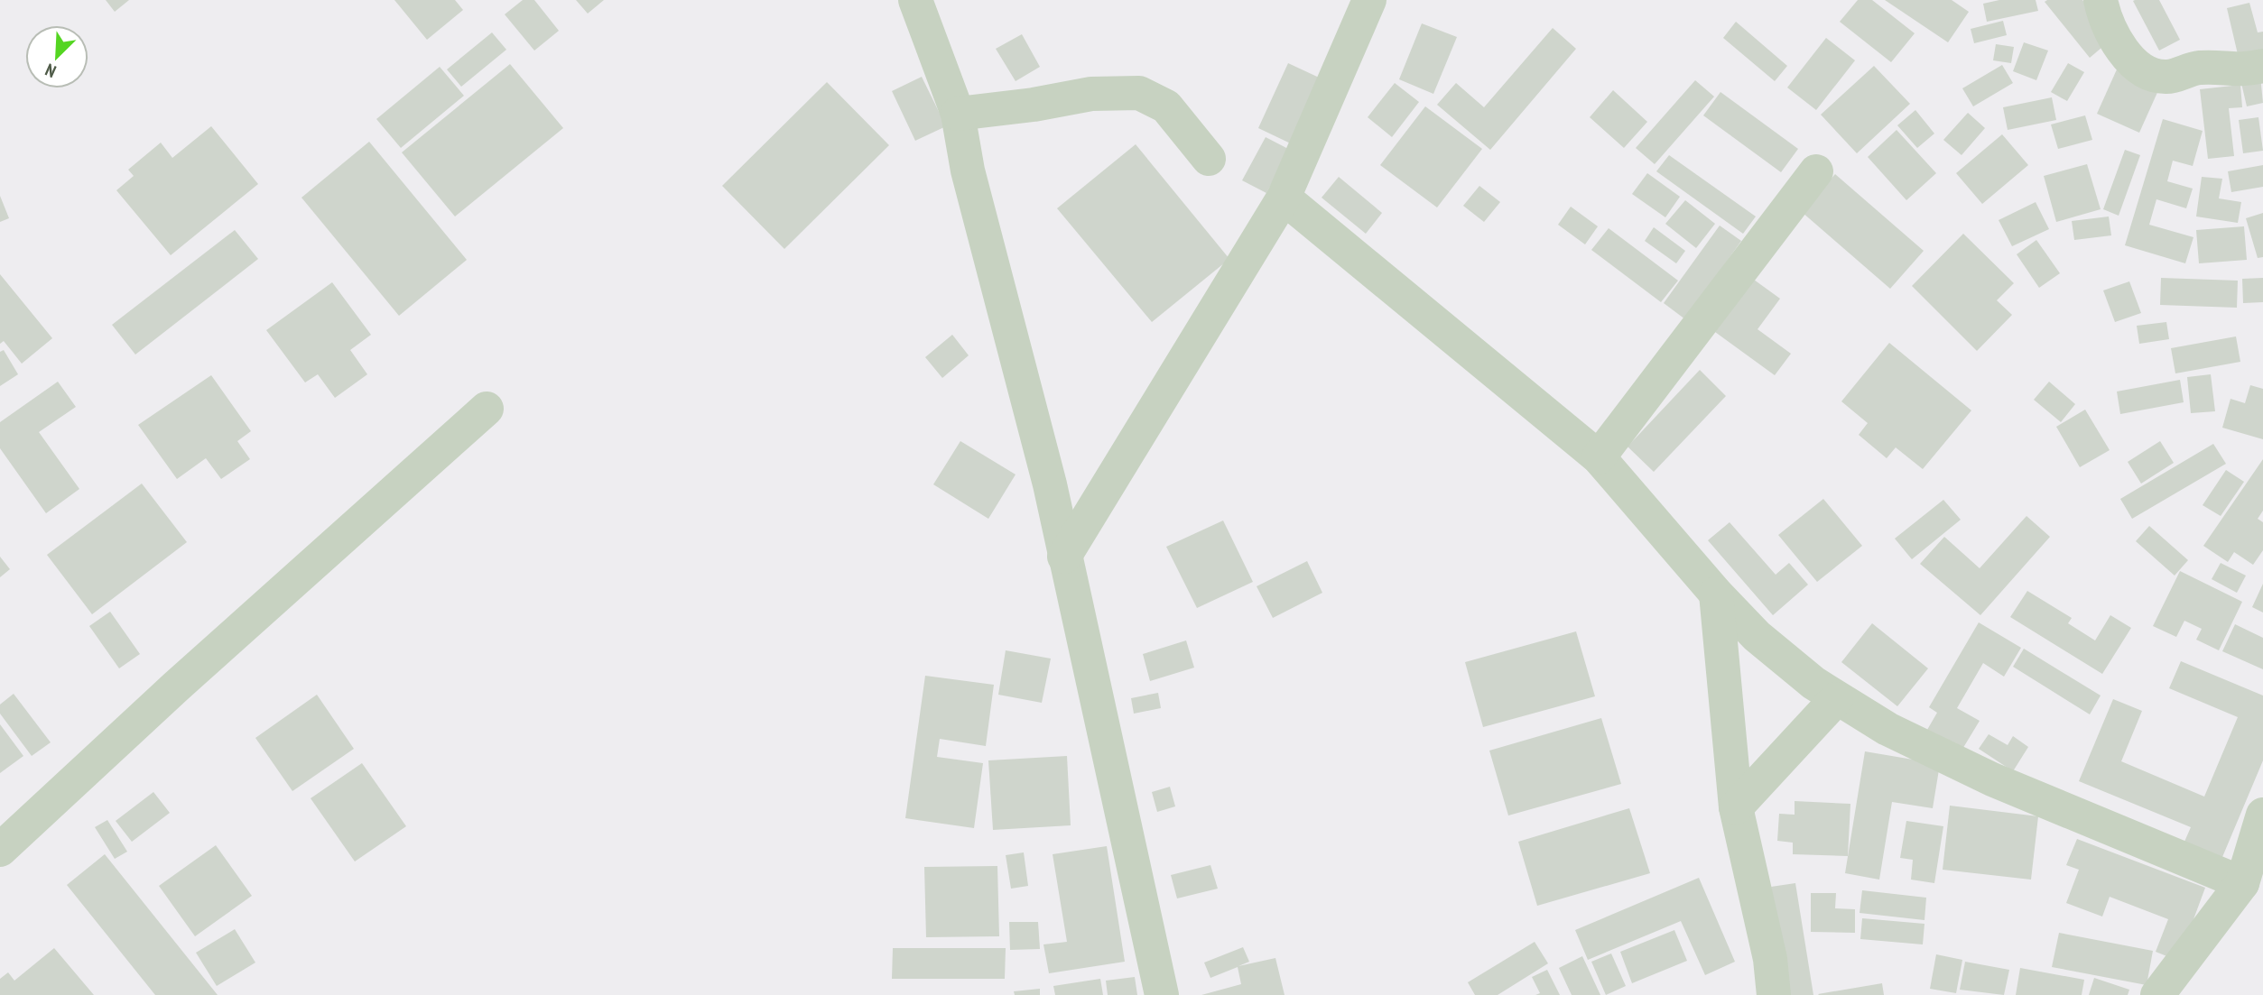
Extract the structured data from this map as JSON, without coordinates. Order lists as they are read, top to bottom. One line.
{"north":"bottom left"}
